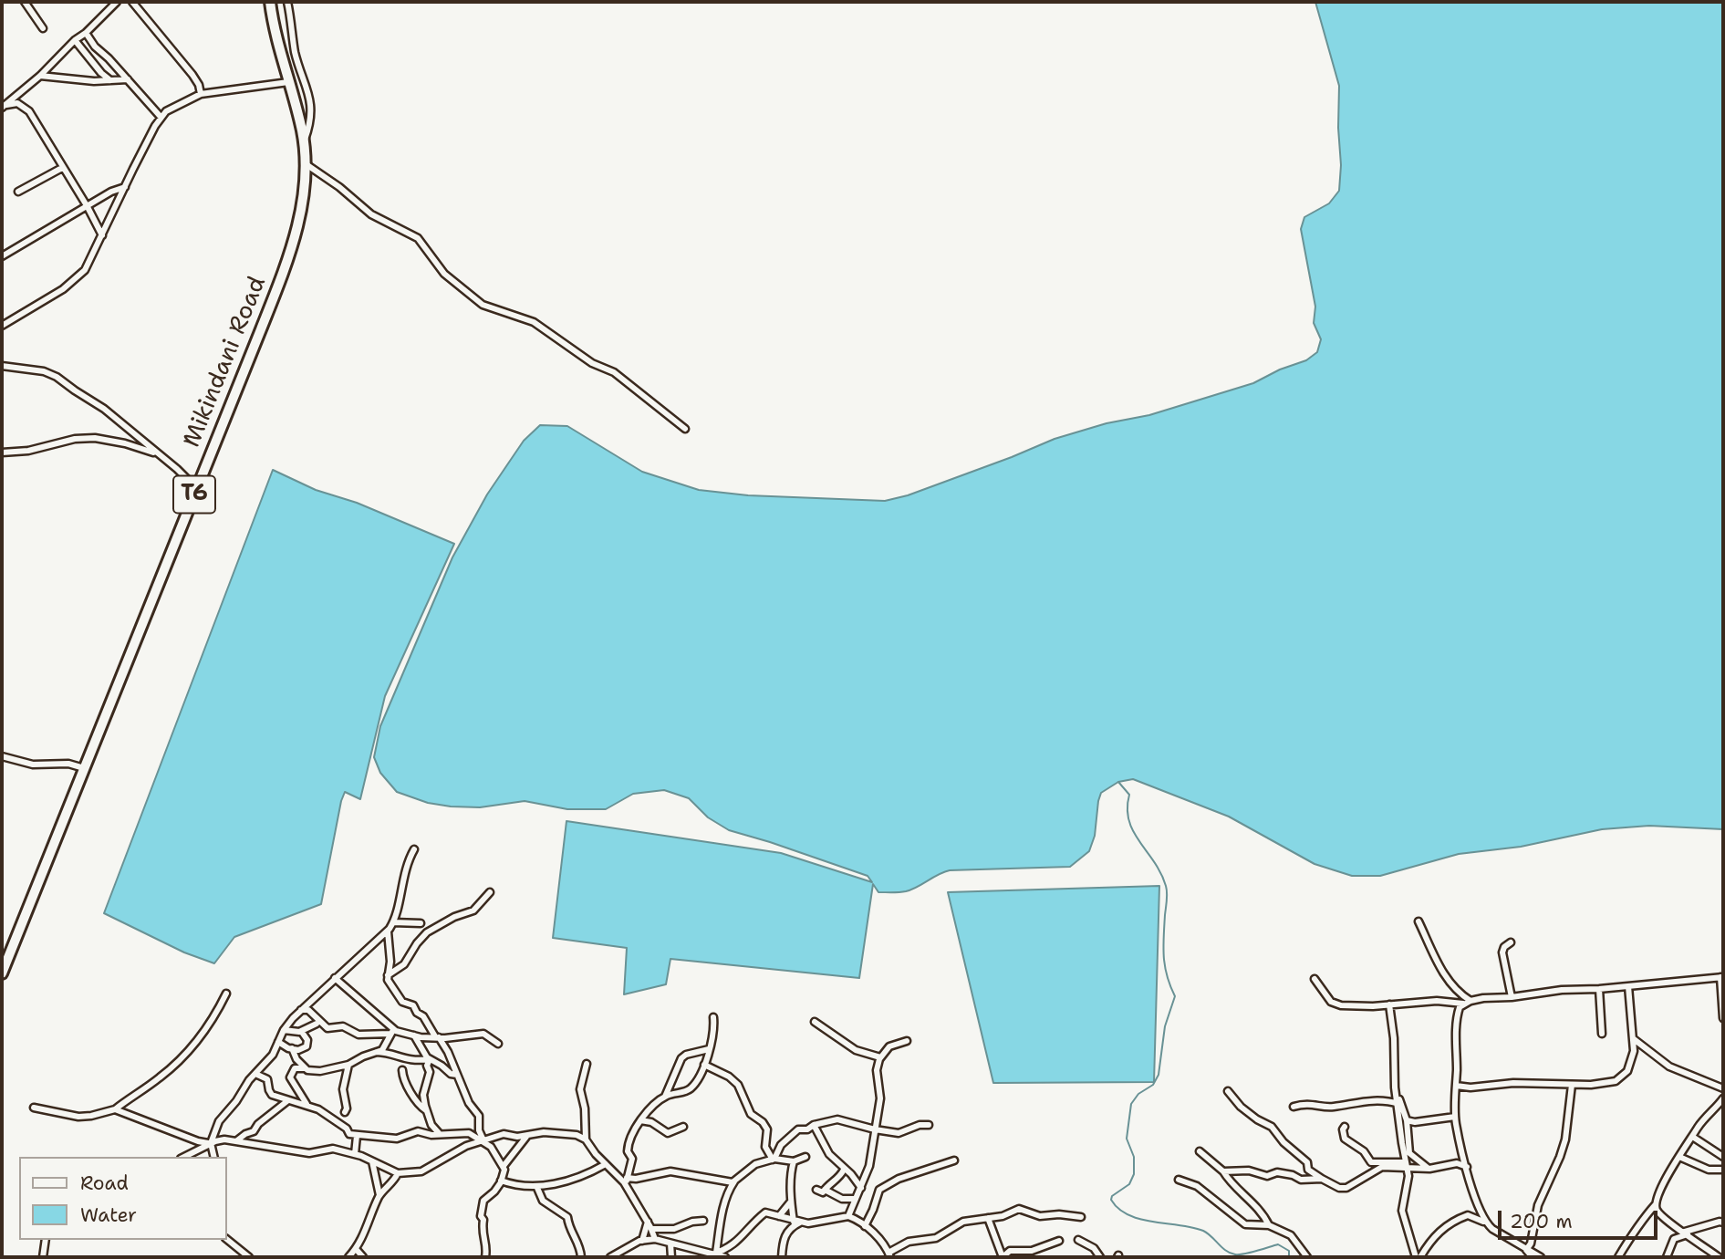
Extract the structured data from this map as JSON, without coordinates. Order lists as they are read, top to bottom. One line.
{"streets":{"highway":["Mikindani Road","T6"]},"legend":["Road","Water"],"scale_bar":"200 m"}
